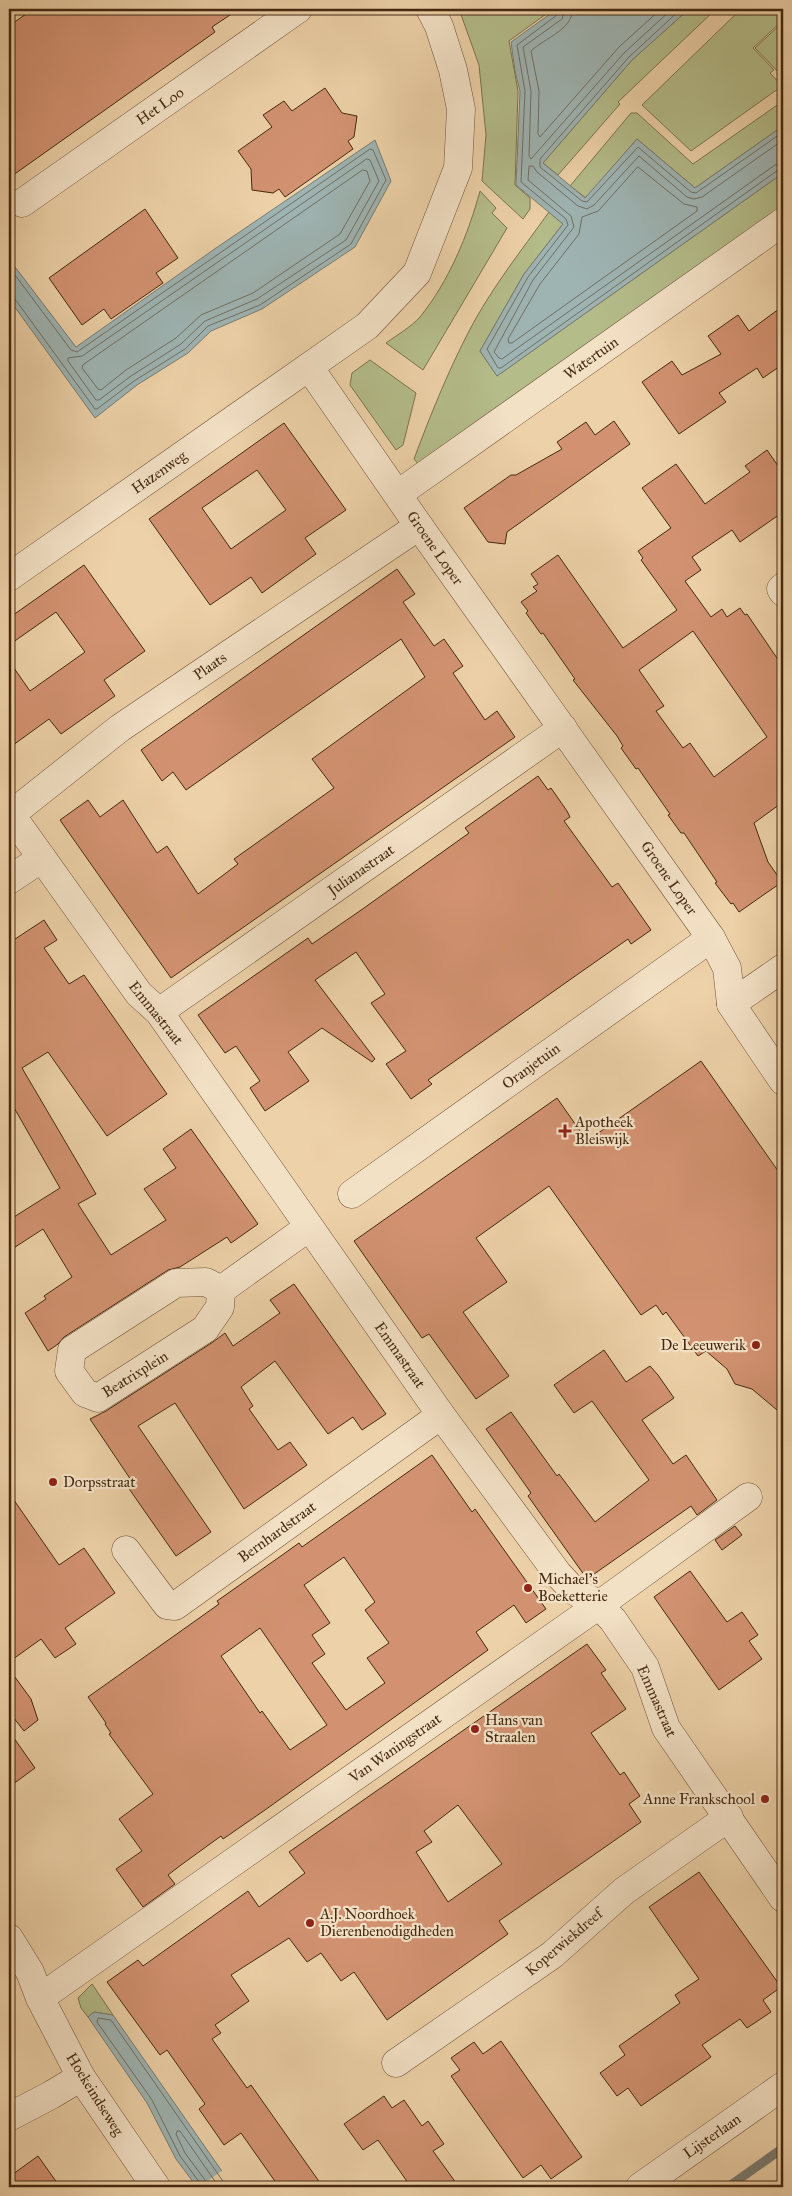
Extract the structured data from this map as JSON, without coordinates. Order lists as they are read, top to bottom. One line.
{"streets":{"street":["Het Loo","Watertuin","Hazenweg","Groene Loper","Plaats","Julianastraat","Emmastraat","Oranjetuin","Beatrixplein","Bernhardstraat","Van Waningstraat","Koperwiekdreef","Hoekeindseweg","Lijsterlaan"]},"crossings":[["Watertuin","Groene Loper"],["Hazenweg","Groene Loper"],["Groene Loper","Plaats"],["Groene Loper","Julianastraat"],["Groene Loper","Oranjetuin"],["Plaats","Emmastraat"],["Julianastraat","Emmastraat"],["Emmastraat","Bernhardstraat"],["Emmastraat","Van Waningstraat"],["Emmastraat","Koperwiekdreef"],["Van Waningstraat","Hoekeindseweg"]],"places":{"health":["Apotheek Bleiswijk"],"other":["De Leeuwerik","Dorpsstraat","Michael's Boeketterie","Hans van Straalen","Anne Frankschool","A.J. Noordhoek Dierenbenodigdheden"]}}
